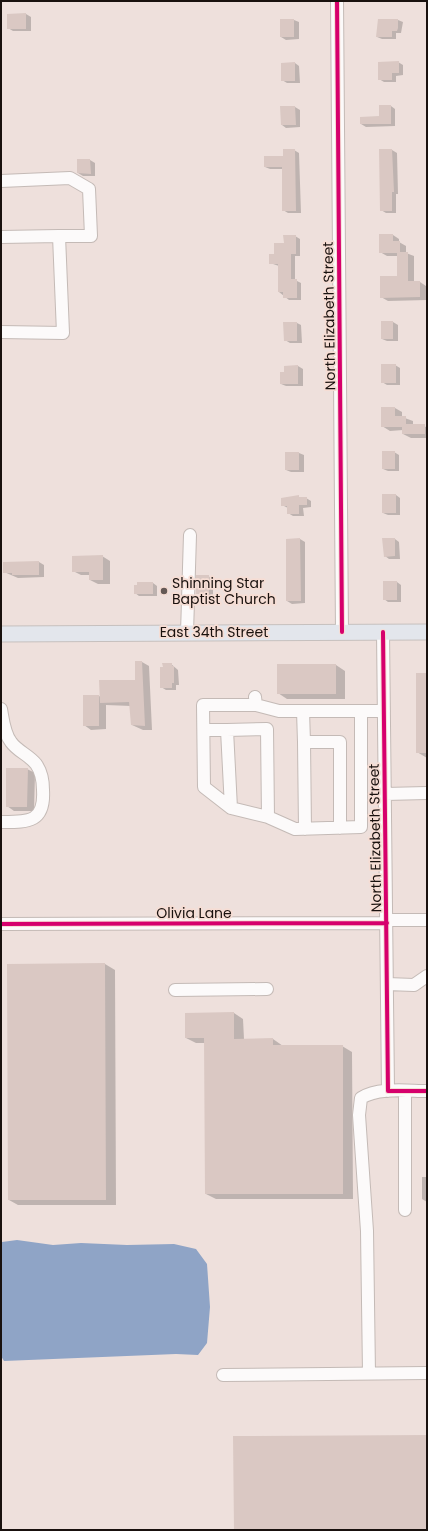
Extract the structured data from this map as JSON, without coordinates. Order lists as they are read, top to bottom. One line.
{"streets":{"main road":["East 34th Street"],"street":["North Elizabeth Street","Olivia Lane"]},"crossings":[["North Elizabeth Street","East 34th Street"],["North Elizabeth Street","Olivia Lane"]],"places":["Shinning Star Baptist Church"]}
